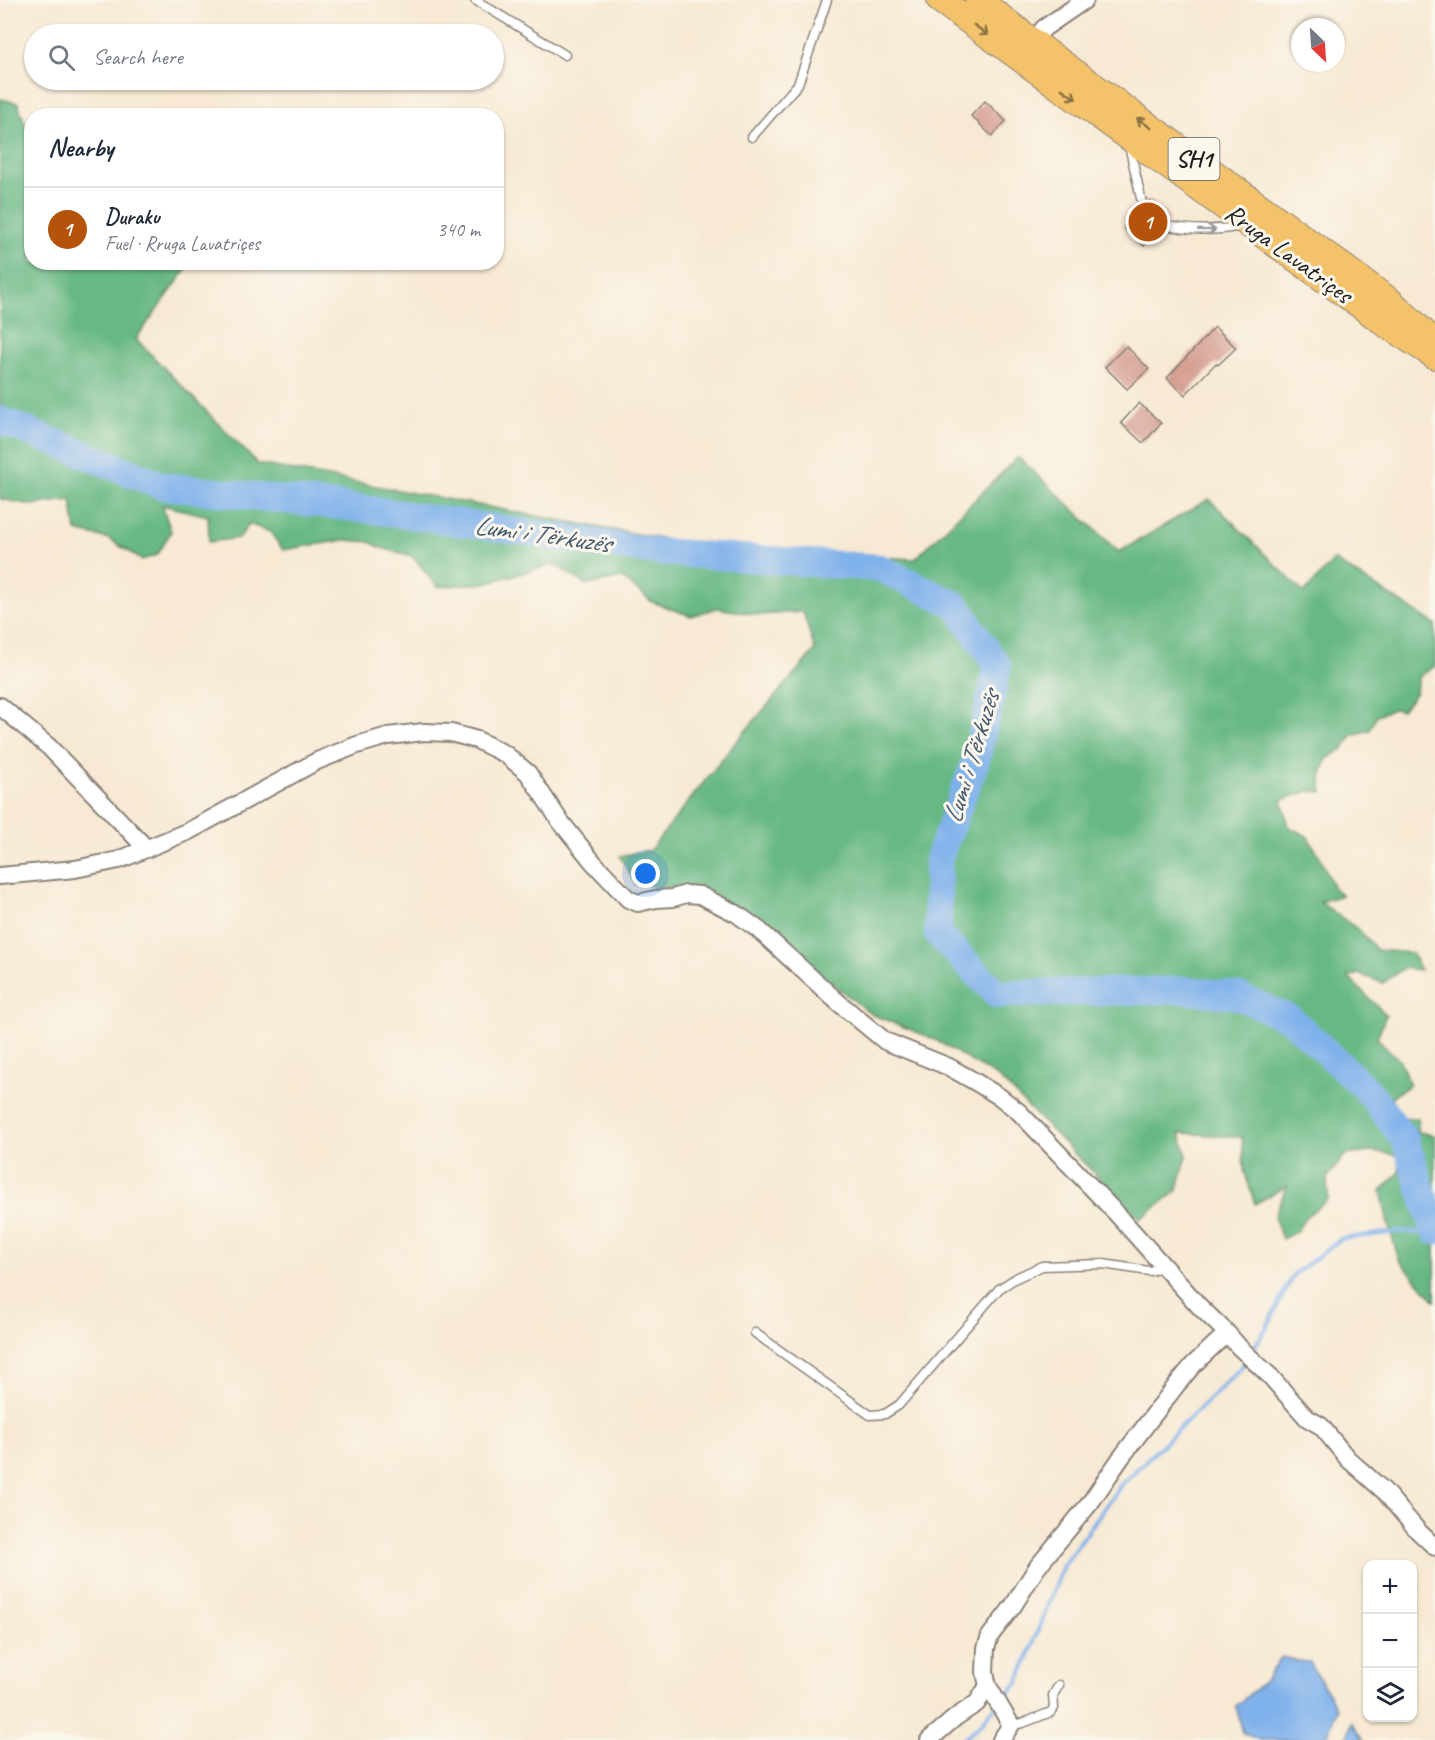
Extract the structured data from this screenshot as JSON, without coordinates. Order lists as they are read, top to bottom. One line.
{"streets":{"main road":["SH1","Rruga Lavatriçes"]},"water":["Lumi i Tërkuzës"],"north":"bottom right","page":{"search":"Search here","heading":"Nearby","list":[{"mark":"1","name":"Duraku","note":"Fuel · Rruga Lavatriçes","value":"340 m"}],"pins":"1","map_buttons":["+","−"]}}
